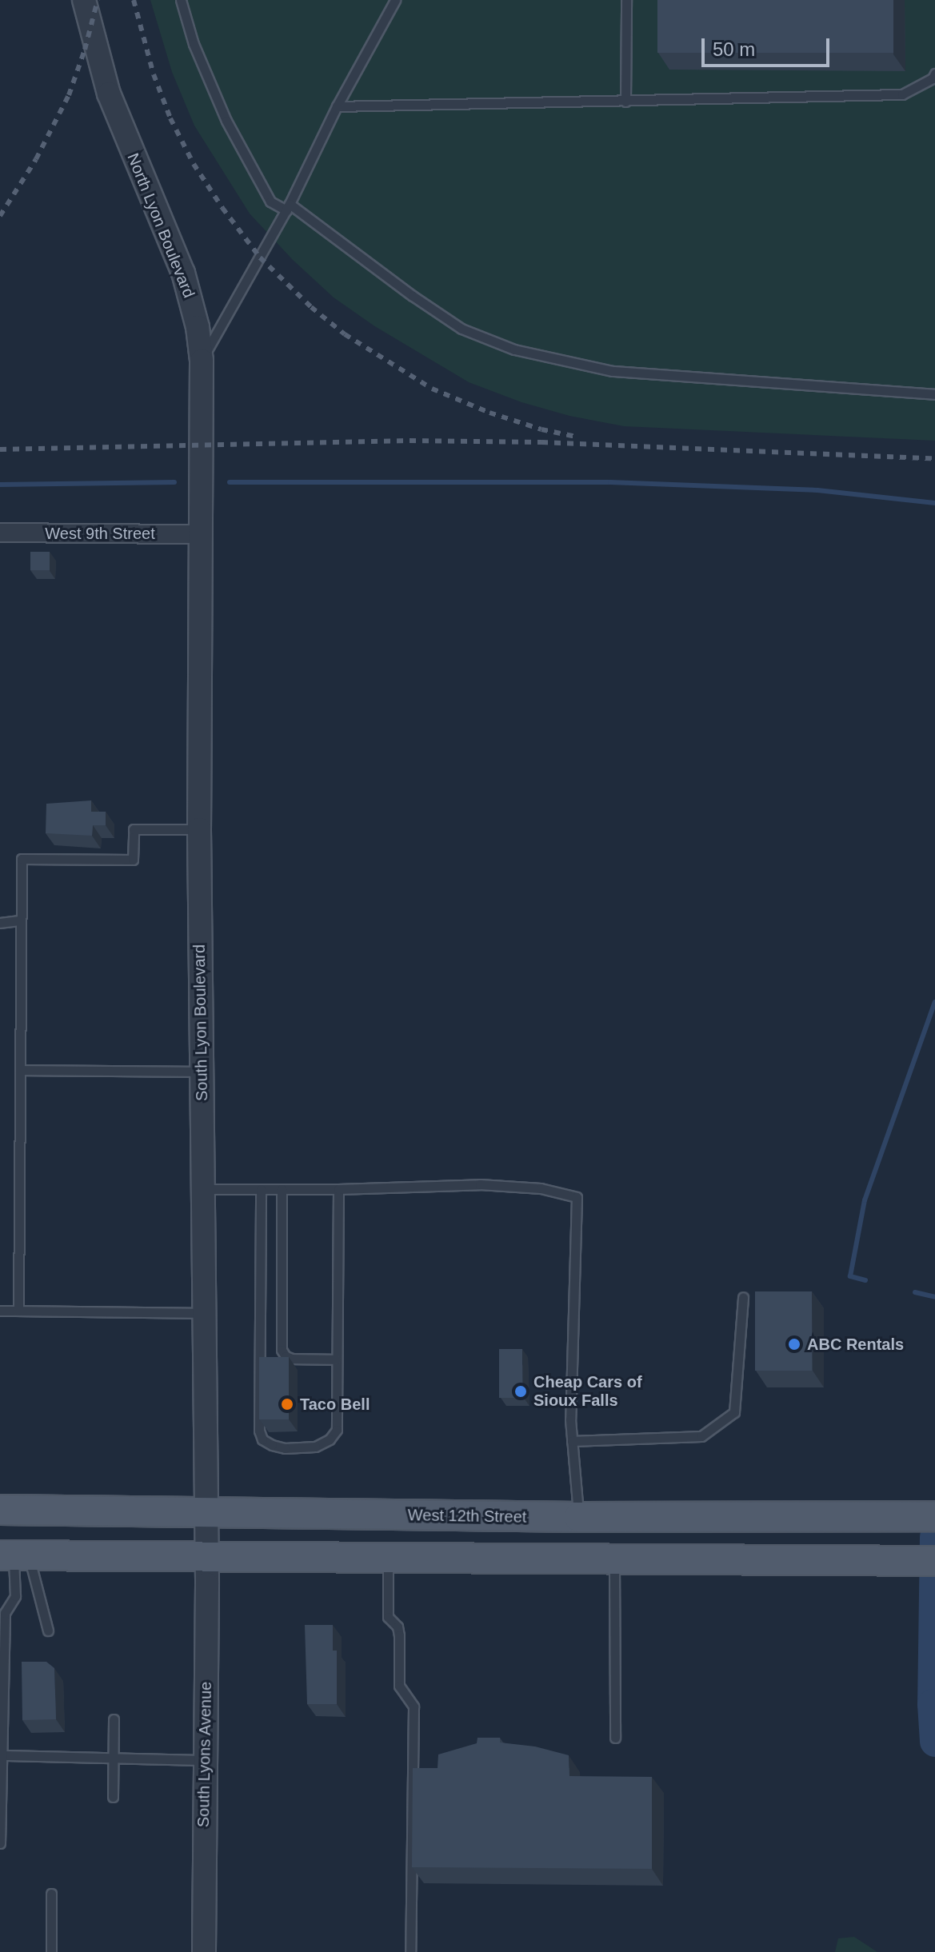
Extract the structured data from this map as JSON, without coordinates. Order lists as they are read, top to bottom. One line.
{"streets":{"main road":["West 12th Street"],"street":["North Lyon Boulevard","West 9th Street","South Lyon Boulevard","South Lyons Avenue"]},"crossings":[["North Lyon Boulevard","West 9th Street"],["North Lyon Boulevard","South Lyon Boulevard"],["West 9th Street","South Lyon Boulevard"],["South Lyon Boulevard","West 12th Street"],["South Lyon Boulevard","South Lyons Avenue"],["West 12th Street","South Lyons Avenue"]],"places":["ABC Rentals","Cheap Cars of Sioux Falls","Taco Bell"],"scale_bar":"50 m"}
